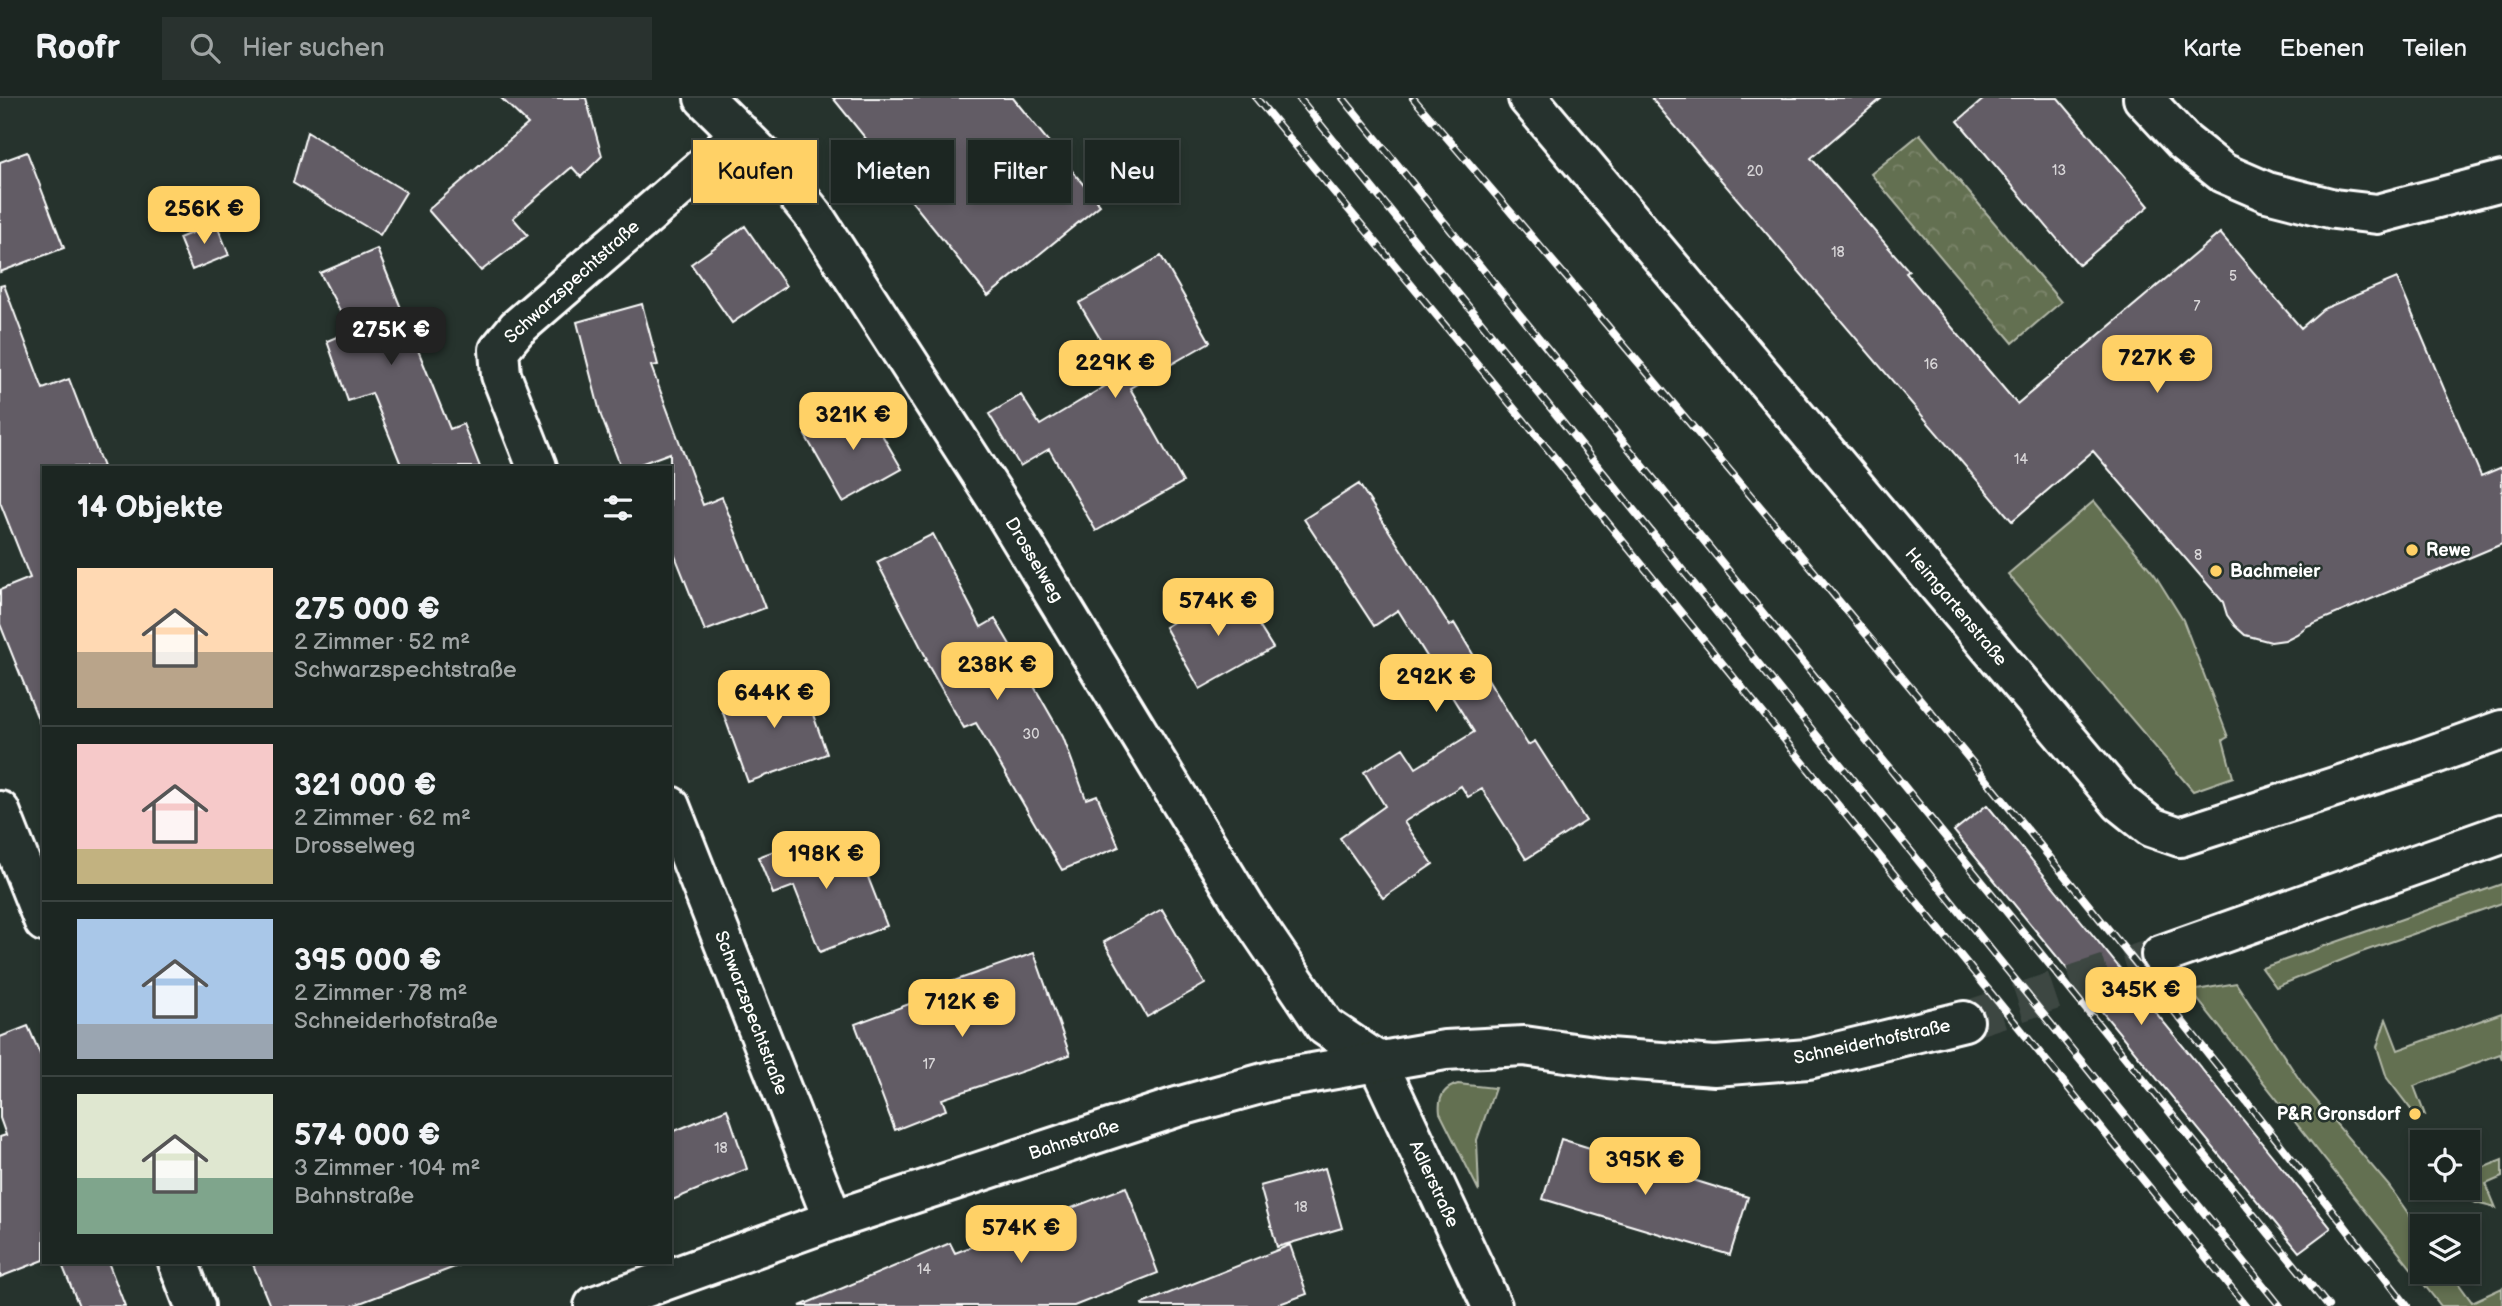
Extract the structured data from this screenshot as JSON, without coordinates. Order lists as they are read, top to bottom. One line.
{"streets":{"street":["Schwarzspechtstraße","Drosselweg","Heimgartenstraße","Schneiderhofstraße","Bahnstraße","Adlerstraße"]},"crossings":[["Schwarzspechtstraße","Drosselweg"],["Schwarzspechtstraße","Bahnstraße"],["Drosselweg","Bahnstraße"],["Drosselweg","Adlerstraße"],["Schneiderhofstraße","Bahnstraße"],["Bahnstraße","Adlerstraße"]],"places":["Rewe","Bachmeier","P&R Gronsdorf"],"house_numbers":["13","20","18","5","7","16","14","8","30","17","18","18","14"],"page":{"header":"Roofr","search":"Hier suchen","nav":["Karte","Ebenen","Teilen"],"chip":["Kaufen","Mieten","Filter","Neu"],"price":["256K €","275K €","727K €","229K €","321K €","574K €","238K €","292K €","644K €","198K €","345K €","712K €","395K €","574K €"],"heading":"14 Objekte","list":[{"name":"275 000 €","note":"2 Zimmer · 52 m² · Schwarzspechtstraße"},{"name":"321 000 €","note":"2 Zimmer · 62 m² · Drosselweg"},{"name":"395 000 €","note":"2 Zimmer · 78 m² · Schneiderhofstraße"},{"name":"574 000 €","note":"3 Zimmer · 104 m² · Bahnstraße"}]}}
